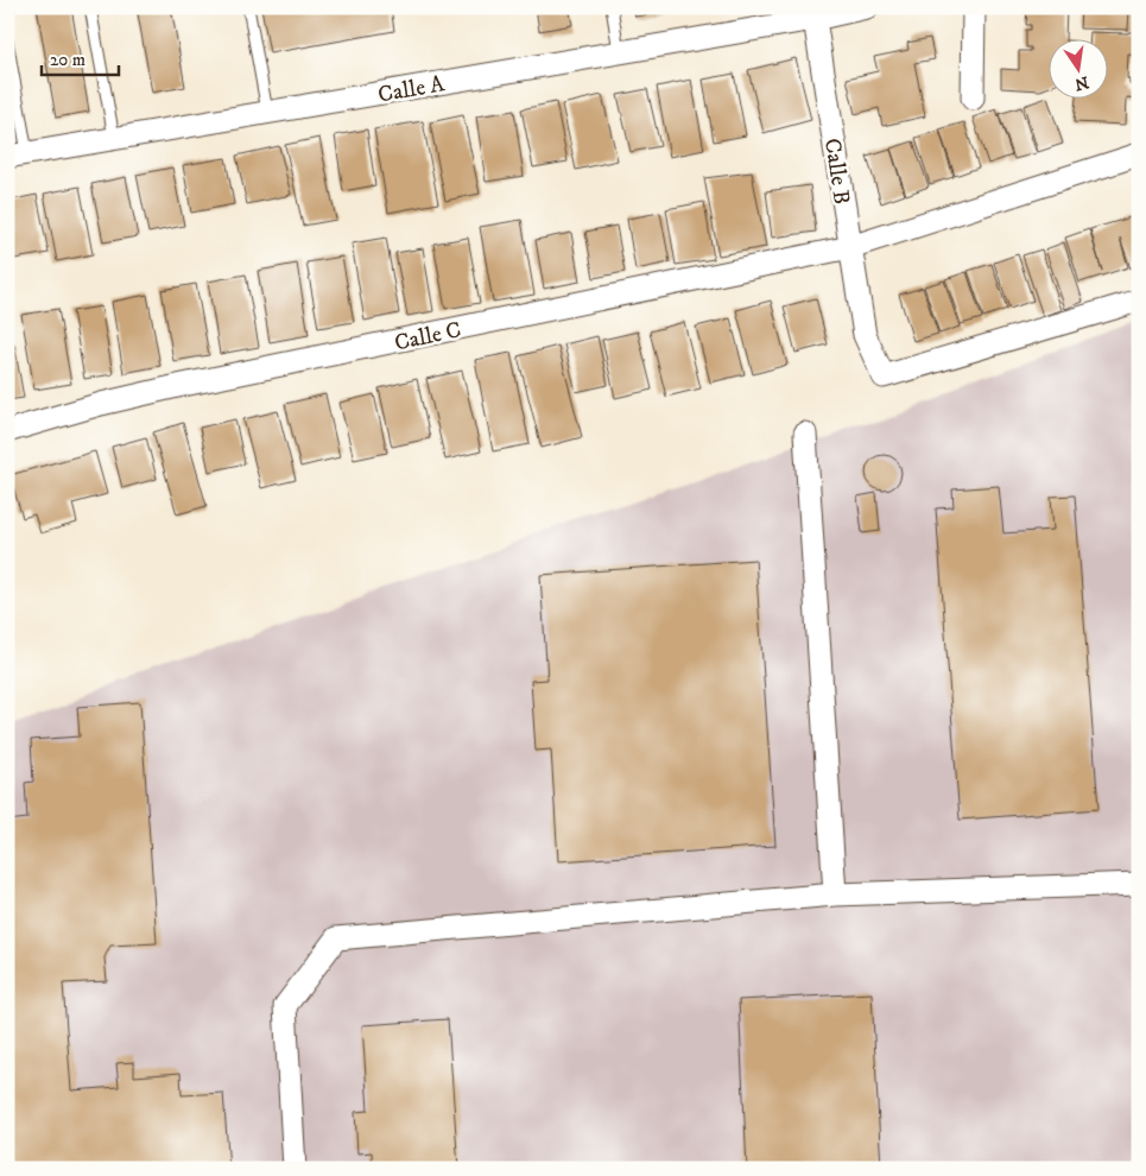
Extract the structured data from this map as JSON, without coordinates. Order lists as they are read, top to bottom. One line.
{"streets":{"street":["Calle A","Calle B","Calle C"]},"crossings":[["Calle A","Calle B"],["Calle B","Calle C"]],"scale_bar":"20 m","north":"bottom"}
